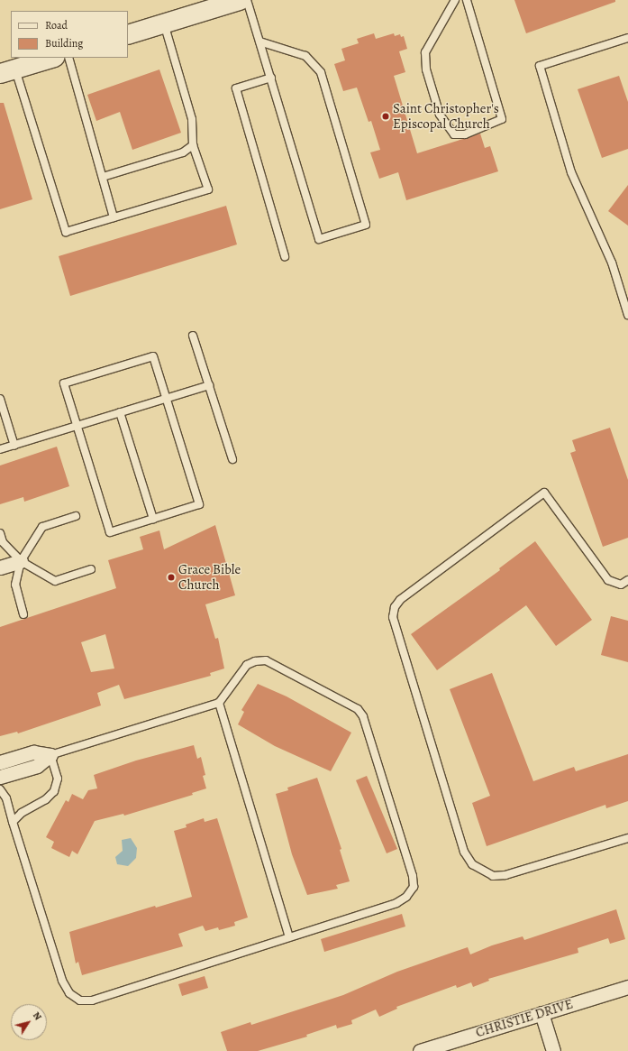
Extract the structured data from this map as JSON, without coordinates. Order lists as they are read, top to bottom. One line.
{"streets":{"street":["CHRISTIE DRIVE"]},"places":["Saint Christopher's Episcopal Church","Grace Bible Church"],"legend":["Road","Building"],"north":"top right"}
